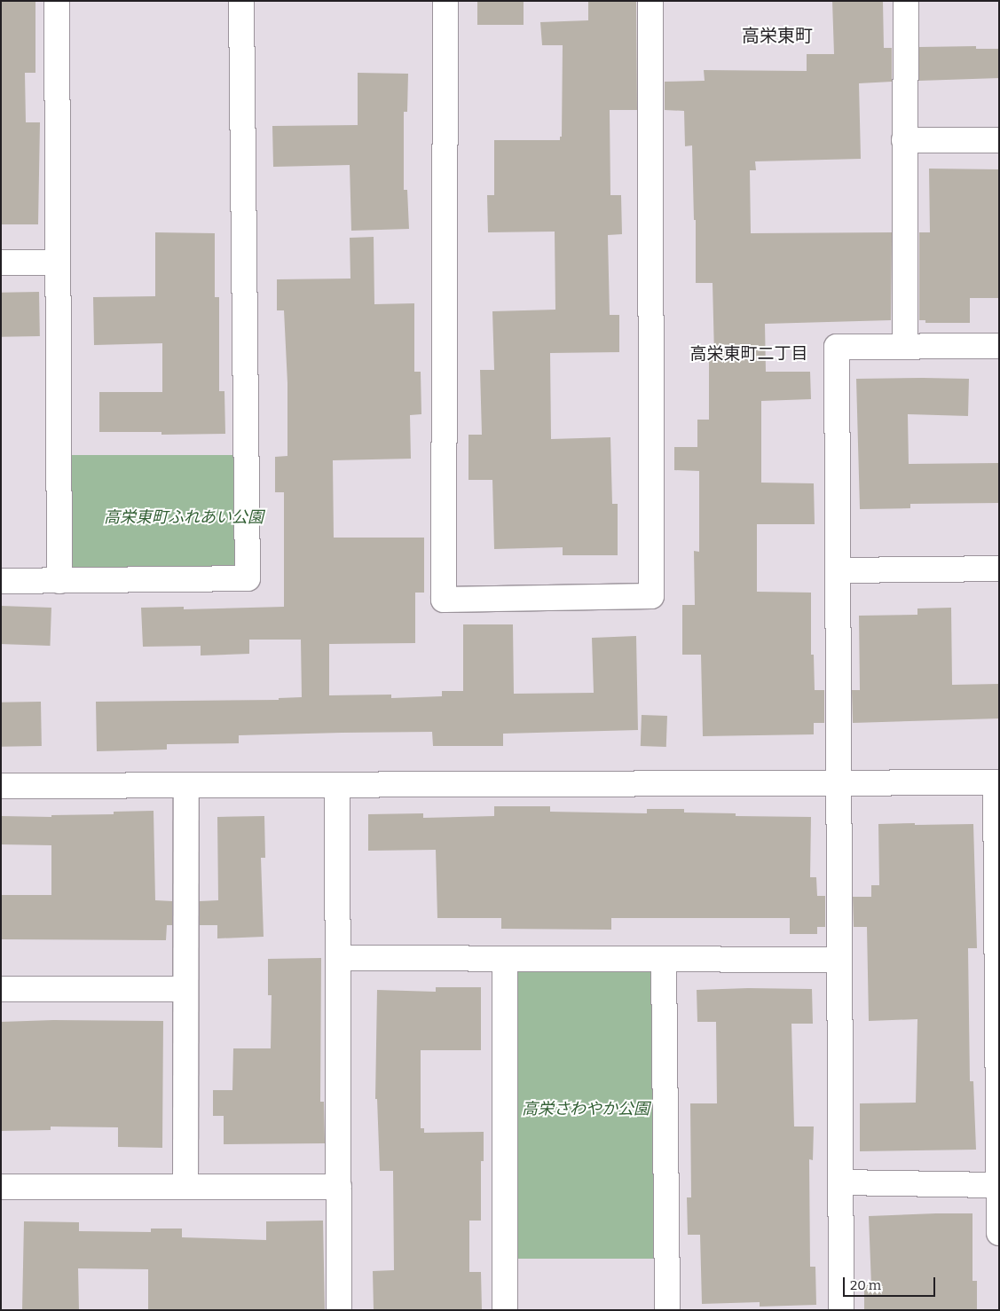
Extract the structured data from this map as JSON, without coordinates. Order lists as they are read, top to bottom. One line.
{"districts":["高栄東町","高栄東町二丁目"],"parks":["高栄東町ふれあい公園","高栄さわやか公園"],"scale_bar":"20 m"}
